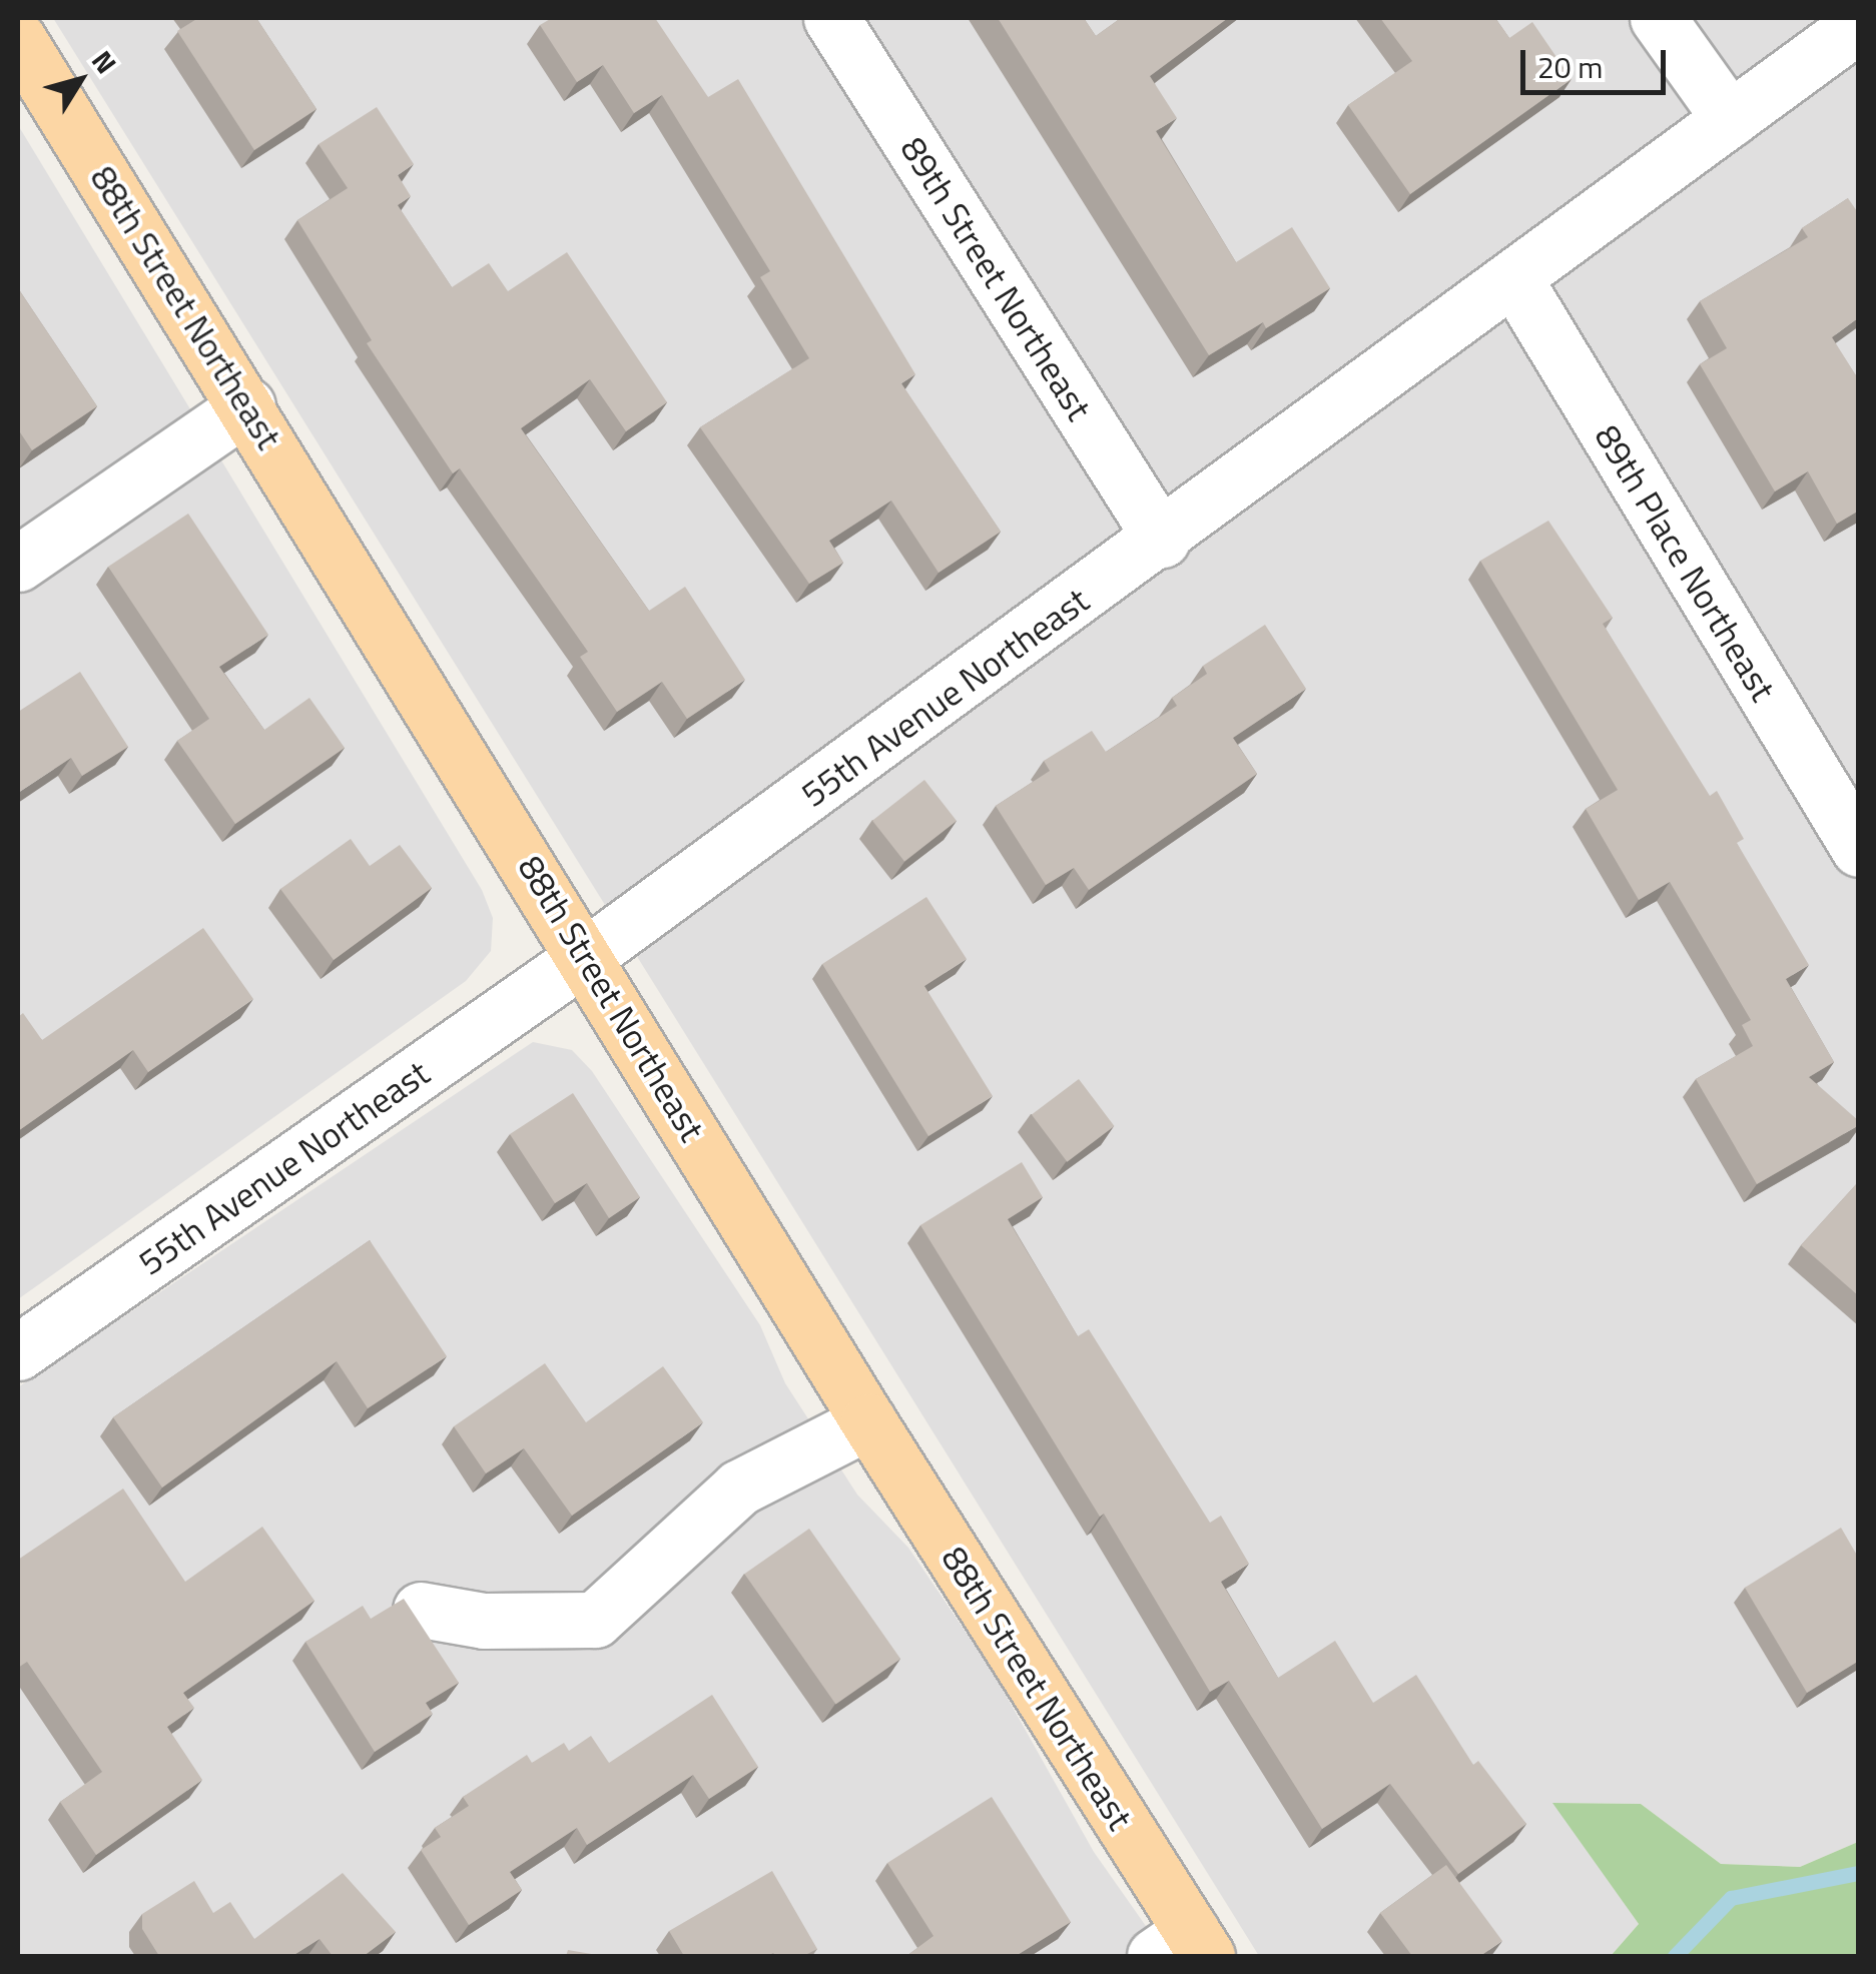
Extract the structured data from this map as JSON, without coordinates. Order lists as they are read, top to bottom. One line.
{"streets":{"main road":["88th Street Northeast"],"street":["89th Street Northeast","89th Place Northeast","55th Avenue Northeast"]},"crossings":[["89th Street Northeast","55th Avenue Northeast"],["88th Street Northeast","55th Avenue Northeast"],["89th Place Northeast","55th Avenue Northeast"]],"scale_bar":"20 m","north":"top right"}
